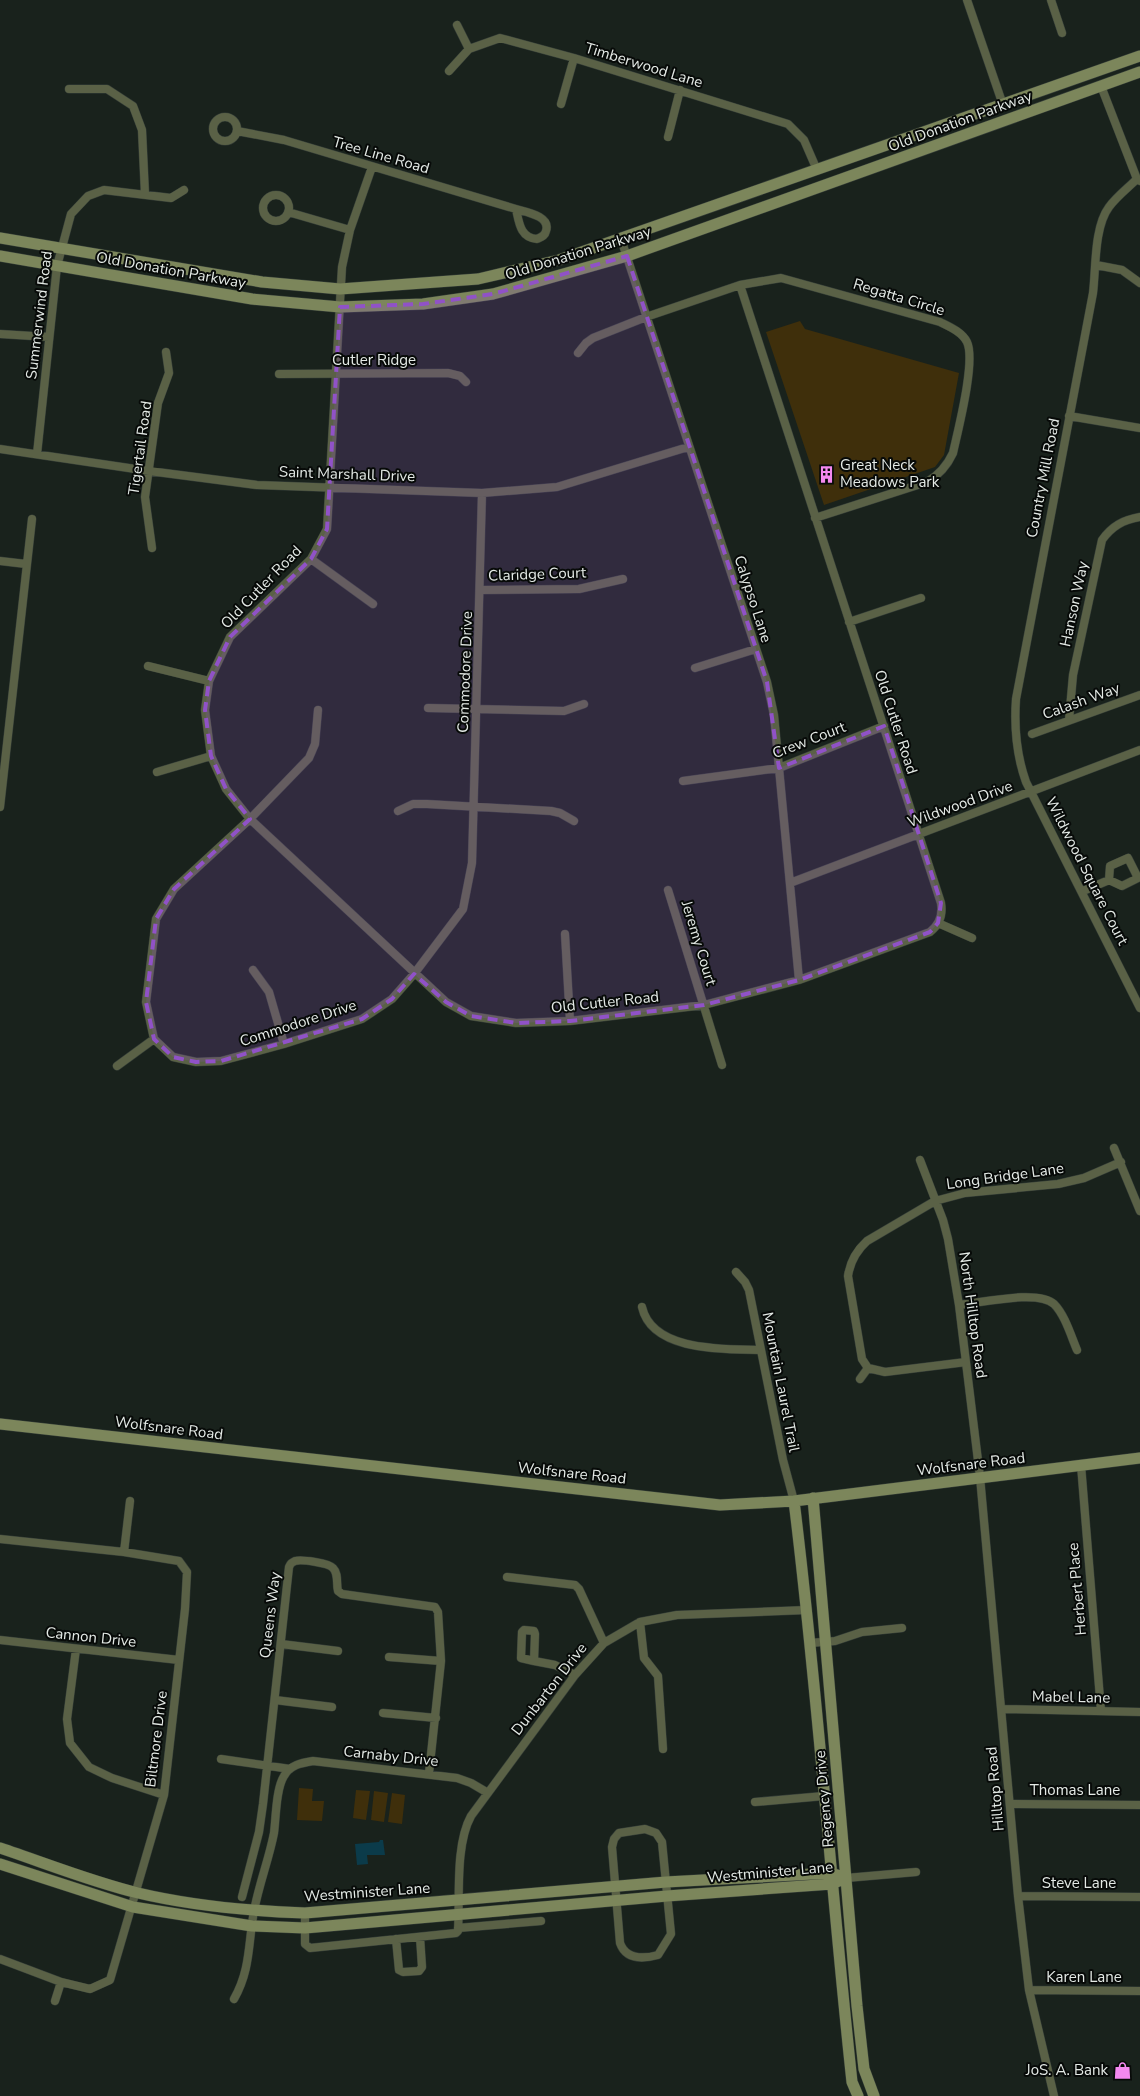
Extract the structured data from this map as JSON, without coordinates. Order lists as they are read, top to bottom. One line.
{"streets":{"street":["Timberwood Lane","Old Donation Parkway","Tree Line Road","Regatta Circle","Summerwind Road","Cutler Ridge","Tigertail Road","Saint Marshall Drive","Country Mill Road","Claridge Court","Old Cutler Road","Calypso Lane","Hanson Way","Commodore Drive","Calash Way","Crew Court","Wildwood Drive","Wildwood Square Court","Jeremy Court","Long Bridge Lane","North Hilltop Road","Mountain Laurel Trail","Wolfsnare Road","Herbert Place","Queens Way","Cannon Drive","Dunbarton Drive","Mabel Lane","Biltmore Drive","Carnaby Drive","Hilltop Road","Thomas Lane","Regency Drive","Westminister Lane","Steve Lane","Karen Lane"]},"crossings":[["Timberwood Lane","Old Donation Parkway"],["Old Donation Parkway","Summerwind Road"],["Old Donation Parkway","Old Cutler Road"],["Old Donation Parkway","Calypso Lane"],["Tree Line Road","Old Cutler Road"],["Regatta Circle","Old Cutler Road"],["Regatta Circle","Calypso Lane"],["Summerwind Road","Saint Marshall Drive"],["Cutler Ridge","Old Cutler Road"],["Tigertail Road","Saint Marshall Drive"],["Saint Marshall Drive","Old Cutler Road"],["Saint Marshall Drive","Calypso Lane"],["Saint Marshall Drive","Commodore Drive"],["Country Mill Road","Wildwood Drive"],["Country Mill Road","Wildwood Square Court"],["Claridge Court","Commodore Drive"],["Old Cutler Road","Calypso Lane"],["Old Cutler Road","Commodore Drive"],["Old Cutler Road","Crew Court"],["Old Cutler Road","Wildwood Drive"],["Old Cutler Road","Jeremy Court"],["Calypso Lane","Crew Court"],["Calypso Lane","Wildwood Drive"],["Hanson Way","Calash Way"],["Wildwood Drive","Wildwood Square Court"],["Long Bridge Lane","North Hilltop Road"],["North Hilltop Road","Wolfsnare Road"],["North Hilltop Road","Hilltop Road"],["Mountain Laurel Trail","Wolfsnare Road"],["Mountain Laurel Trail","Regency Drive"],["Wolfsnare Road","Herbert Place"],["Wolfsnare Road","Hilltop Road"],["Wolfsnare Road","Regency Drive"],["Herbert Place","Mabel Lane"],["Queens Way","Carnaby Drive"],["Cannon Drive","Biltmore Drive"],["Dunbarton Drive","Carnaby Drive"],["Dunbarton Drive","Regency Drive"],["Dunbarton Drive","Westminister Lane"],["Mabel Lane","Hilltop Road"],["Biltmore Drive","Westminister Lane"],["Hilltop Road","Thomas Lane"],["Hilltop Road","Steve Lane"],["Hilltop Road","Karen Lane"],["Regency Drive","Westminister Lane"]],"places":{"building":["Great Neck Meadows Park"],"shop":["JoS. A. Bank"]}}
